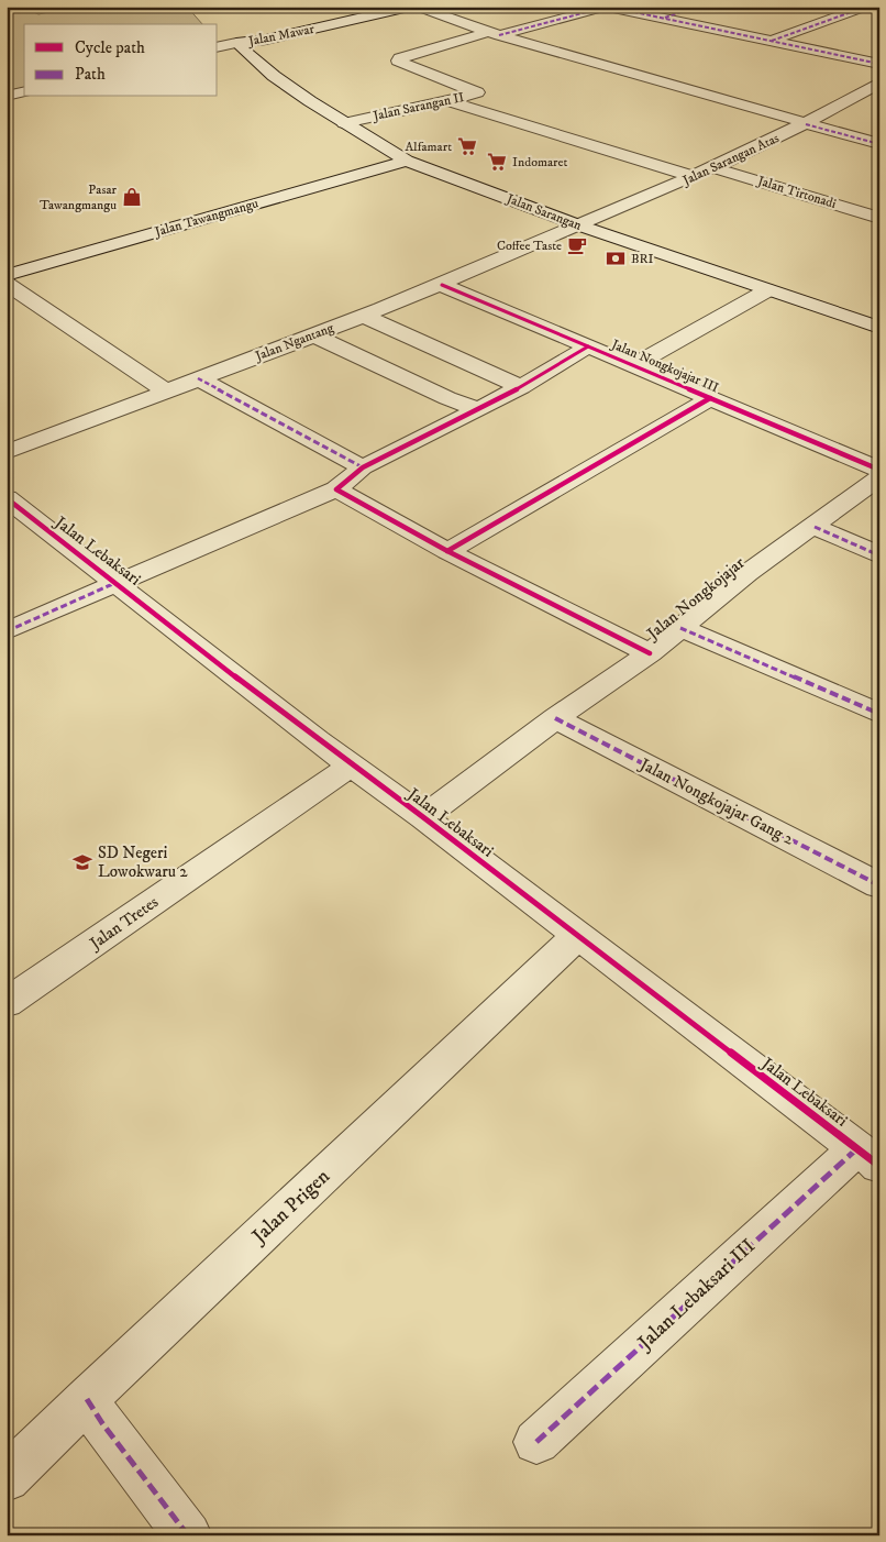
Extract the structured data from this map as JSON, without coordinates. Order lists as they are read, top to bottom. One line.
{"streets":{"street":["Jalan Mawar","Jalan Sarangan II","Jalan Sarangan Atas","Jalan Tirtonadi","Jalan Sarangan","Jalan Tawangmangu","Jalan Ngantang","Jalan Nongkojajar III","Jalan Lebaksari","Jalan Nongkojajar","Jalan Nongkojajar Gang 2","Jalan Tretes","Jalan Prigen","Jalan Lebaksari III"]},"crossings":[["Jalan Mawar","Jalan Sarangan"],["Jalan Sarangan II","Jalan Sarangan"],["Jalan Sarangan Atas","Jalan Tirtonadi"],["Jalan Sarangan Atas","Jalan Sarangan"],["Jalan Sarangan Atas","Jalan Ngantang"],["Jalan Sarangan","Jalan Tawangmangu"],["Jalan Sarangan","Jalan Ngantang"],["Jalan Ngantang","Jalan Nongkojajar III"],["Jalan Lebaksari","Jalan Nongkojajar"],["Jalan Lebaksari","Jalan Tretes"],["Jalan Lebaksari","Jalan Prigen"],["Jalan Lebaksari","Jalan Lebaksari III"],["Jalan Nongkojajar","Jalan Nongkojajar Gang 2"]],"places":{"supermarket":["Alfamart","Indomaret"],"shop":["Pasar Tawangmangu"],"cafe":["Coffee Taste"],"bank":["BRI"],"school or university":["SD Negeri Lowokwaru 2"]},"legend":["Cycle path","Path"]}
